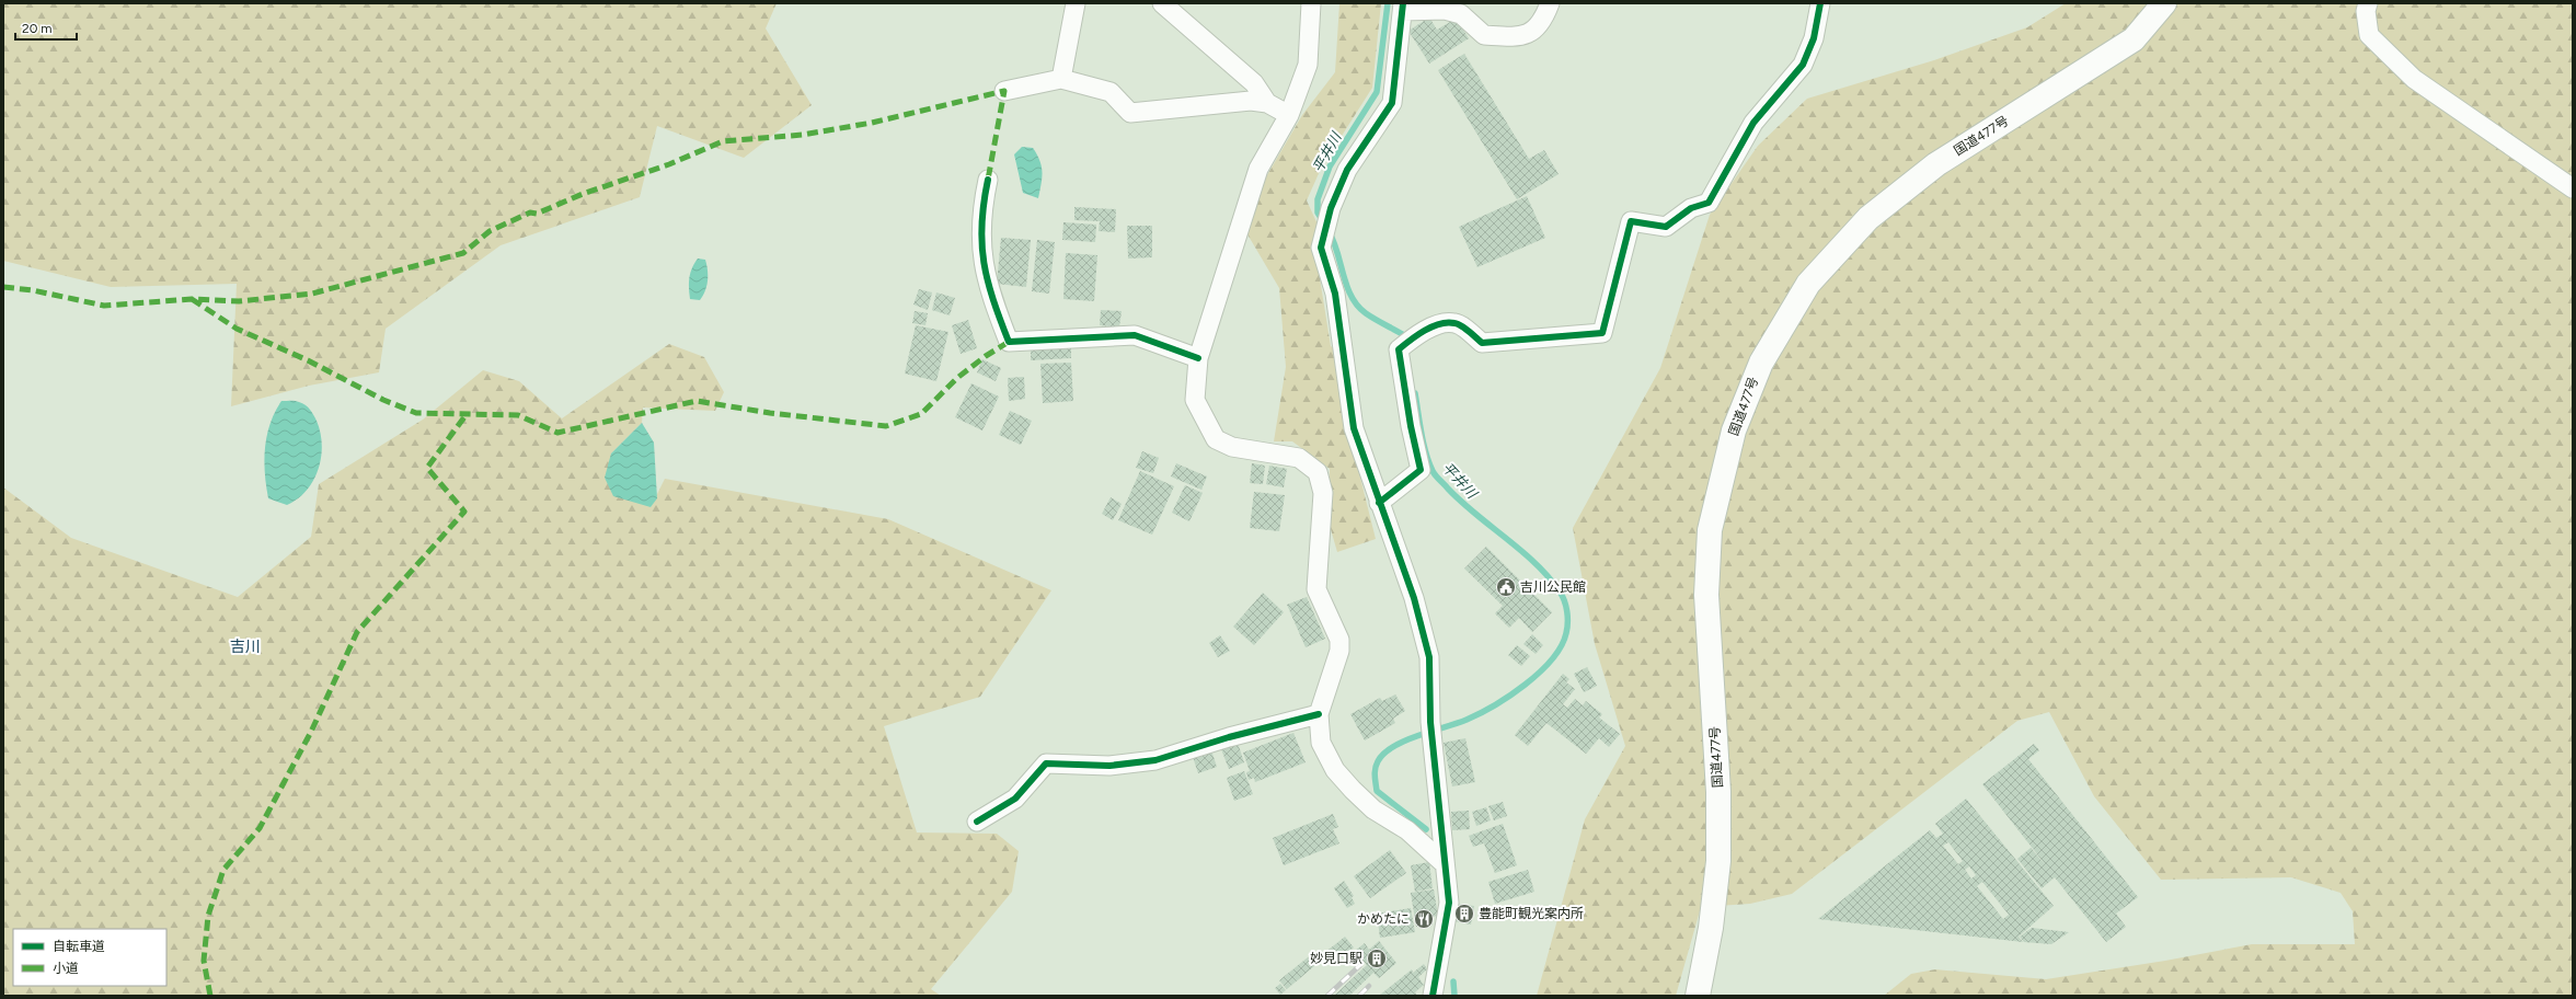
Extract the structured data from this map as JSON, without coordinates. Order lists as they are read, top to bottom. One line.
{"streets":{"highway":["国道477号"]},"districts":["吉川"],"water":["平井川"],"places":{"public building":["吉川公民館"],"building":["豊能町観光案内所","妙見口駅"],"restaurant":["かめたに"]},"legend":["自転車道","小道"],"scale_bar":"20 m"}
